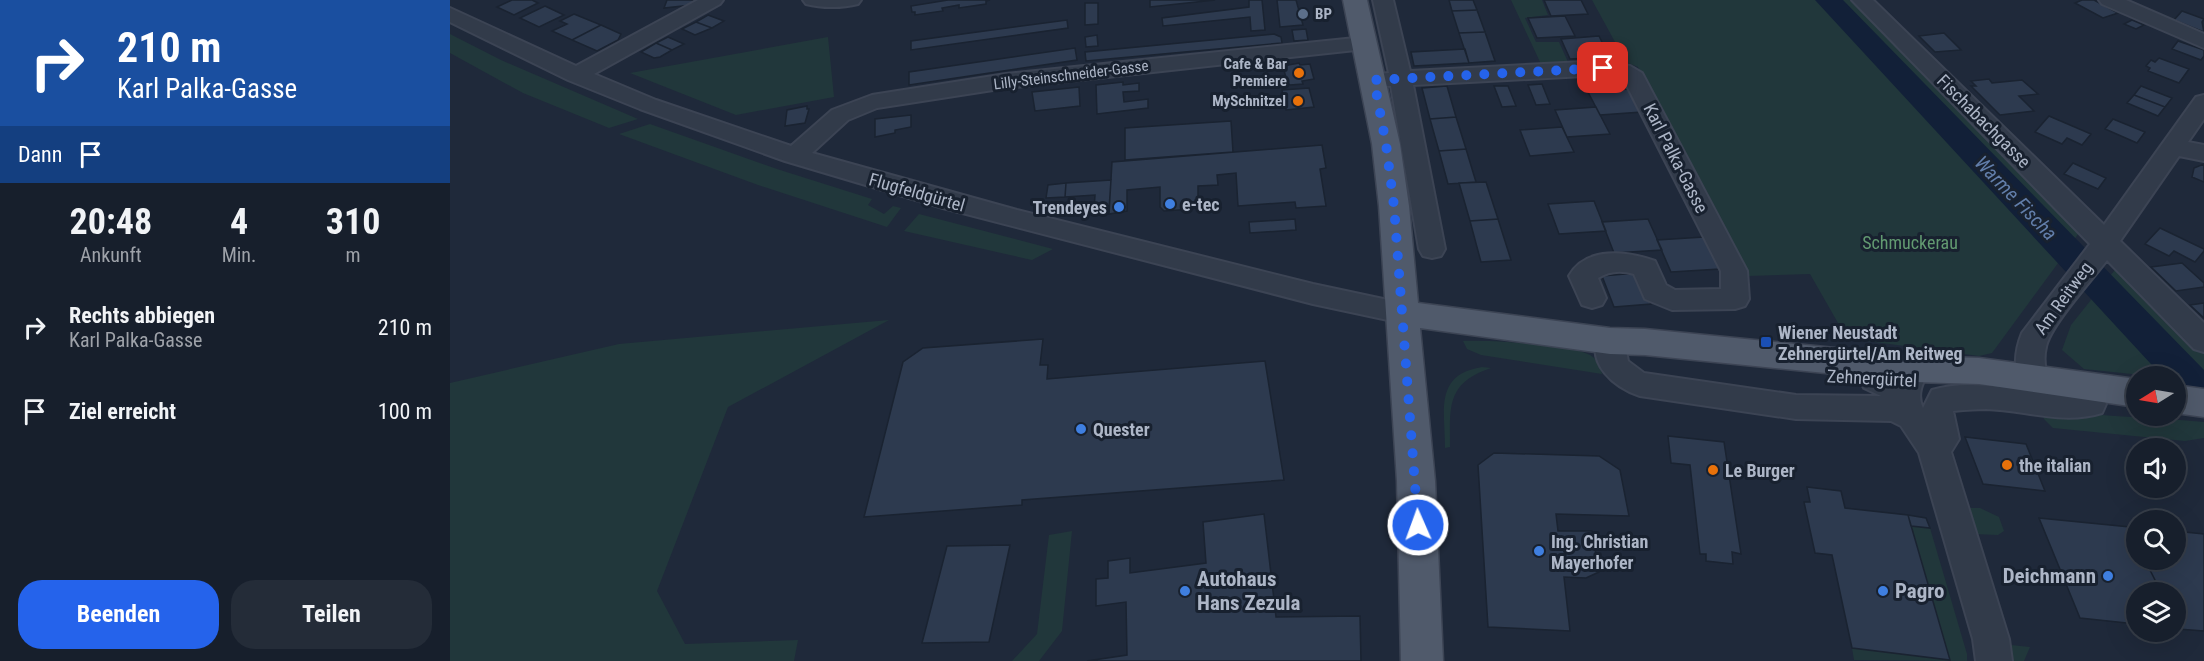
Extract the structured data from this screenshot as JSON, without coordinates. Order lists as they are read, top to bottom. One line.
{"streets":{"main road":["Zehnergürtel"],"street":["Lilly-Steinschneider-Gasse","Fischabachgasse","Karl Palka-Gasse","Flugfeldgürtel","Am Reitweg"]},"crossings":[["Lilly-Steinschneider-Gasse","Flugfeldgürtel"],["Fischabachgasse","Am Reitweg"],["Flugfeldgürtel","Zehnergürtel"],["Am Reitweg","Zehnergürtel"]],"water":["Warme Fischa"],"parks":["Schmuckerau"],"places":{"other":["BP","Cafe & Bar Premiere","MySchnitzel","e-tec","Trendeyes","Quester","the italian","Le Burger","Ing. Christian Mayerhofer","Deichmann","Autohaus Hans Zezula","Pagro"],"transit":["Wiener Neustadt Zehnergürtel/Am Reitweg"]},"north":"left","page":{"turn":["210 m","Karl Palka-Gasse"],"then":"Dann","eta":["20:48","Ankunft","4","Min.","310","m"],"list":[{"name":"Rechts abbiegen","note":"Karl Palka-Gasse","value":"210 m"},{"name":"Ziel erreicht","value":"100 m"}],"buttons":["Beenden","Teilen"]}}
